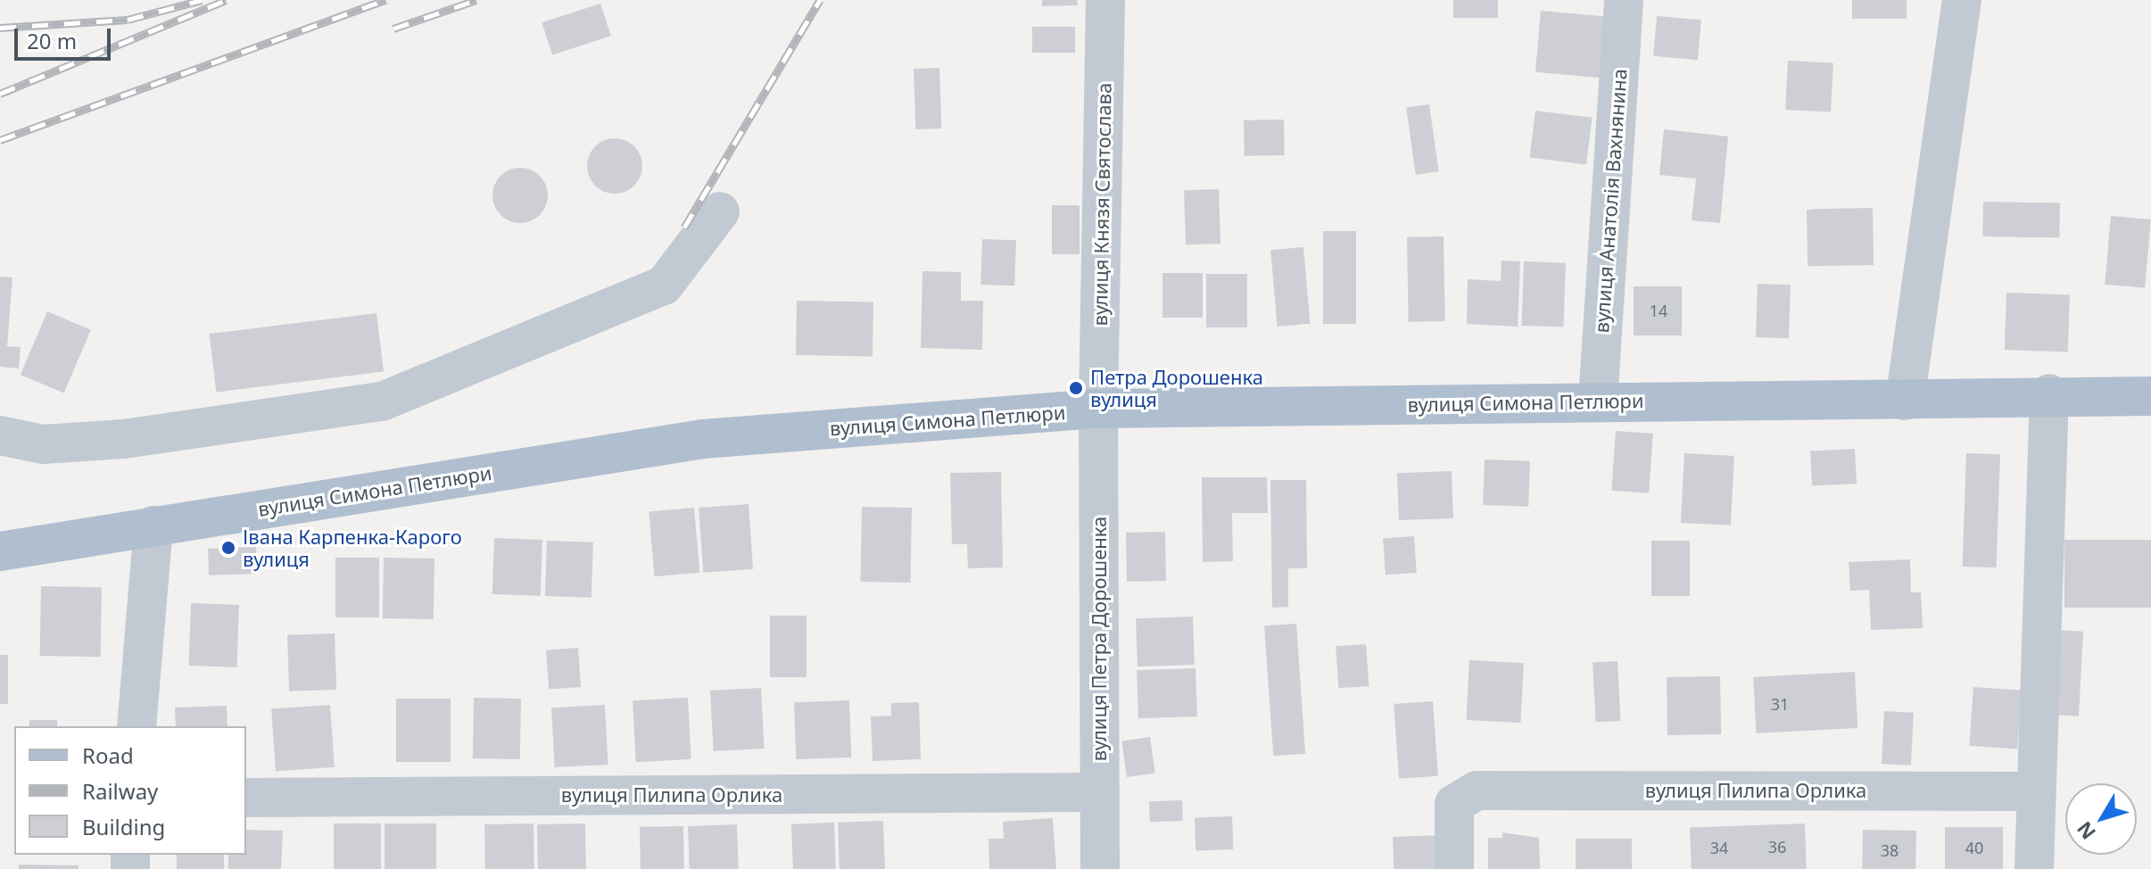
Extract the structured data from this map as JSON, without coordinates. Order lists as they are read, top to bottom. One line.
{"streets":{"main road":["вулиця Симона Петлюри"],"street":["вулиця Анатолія Вахнянина","вулиця Князя Святослава","вулиця Петра Дорошенка","вулиця Пилипа Орлика"]},"crossings":[["вулиця Анатолія Вахнянина","вулиця Симона Петлюри"],["вулиця Князя Святослава","вулиця Симона Петлюри"],["вулиця Князя Святослава","вулиця Петра Дорошенка"],["вулиця Симона Петлюри","вулиця Петра Дорошенка"],["вулиця Петра Дорошенка","вулиця Пилипа Орлика"]],"places":["Петра Дорошенка вулиця","Івана Карпенка-Карого вулиця"],"house_numbers":["14","31","36","34","40","38"],"legend":["Road","Railway","Building"],"scale_bar":"20 m","north":"bottom left"}
